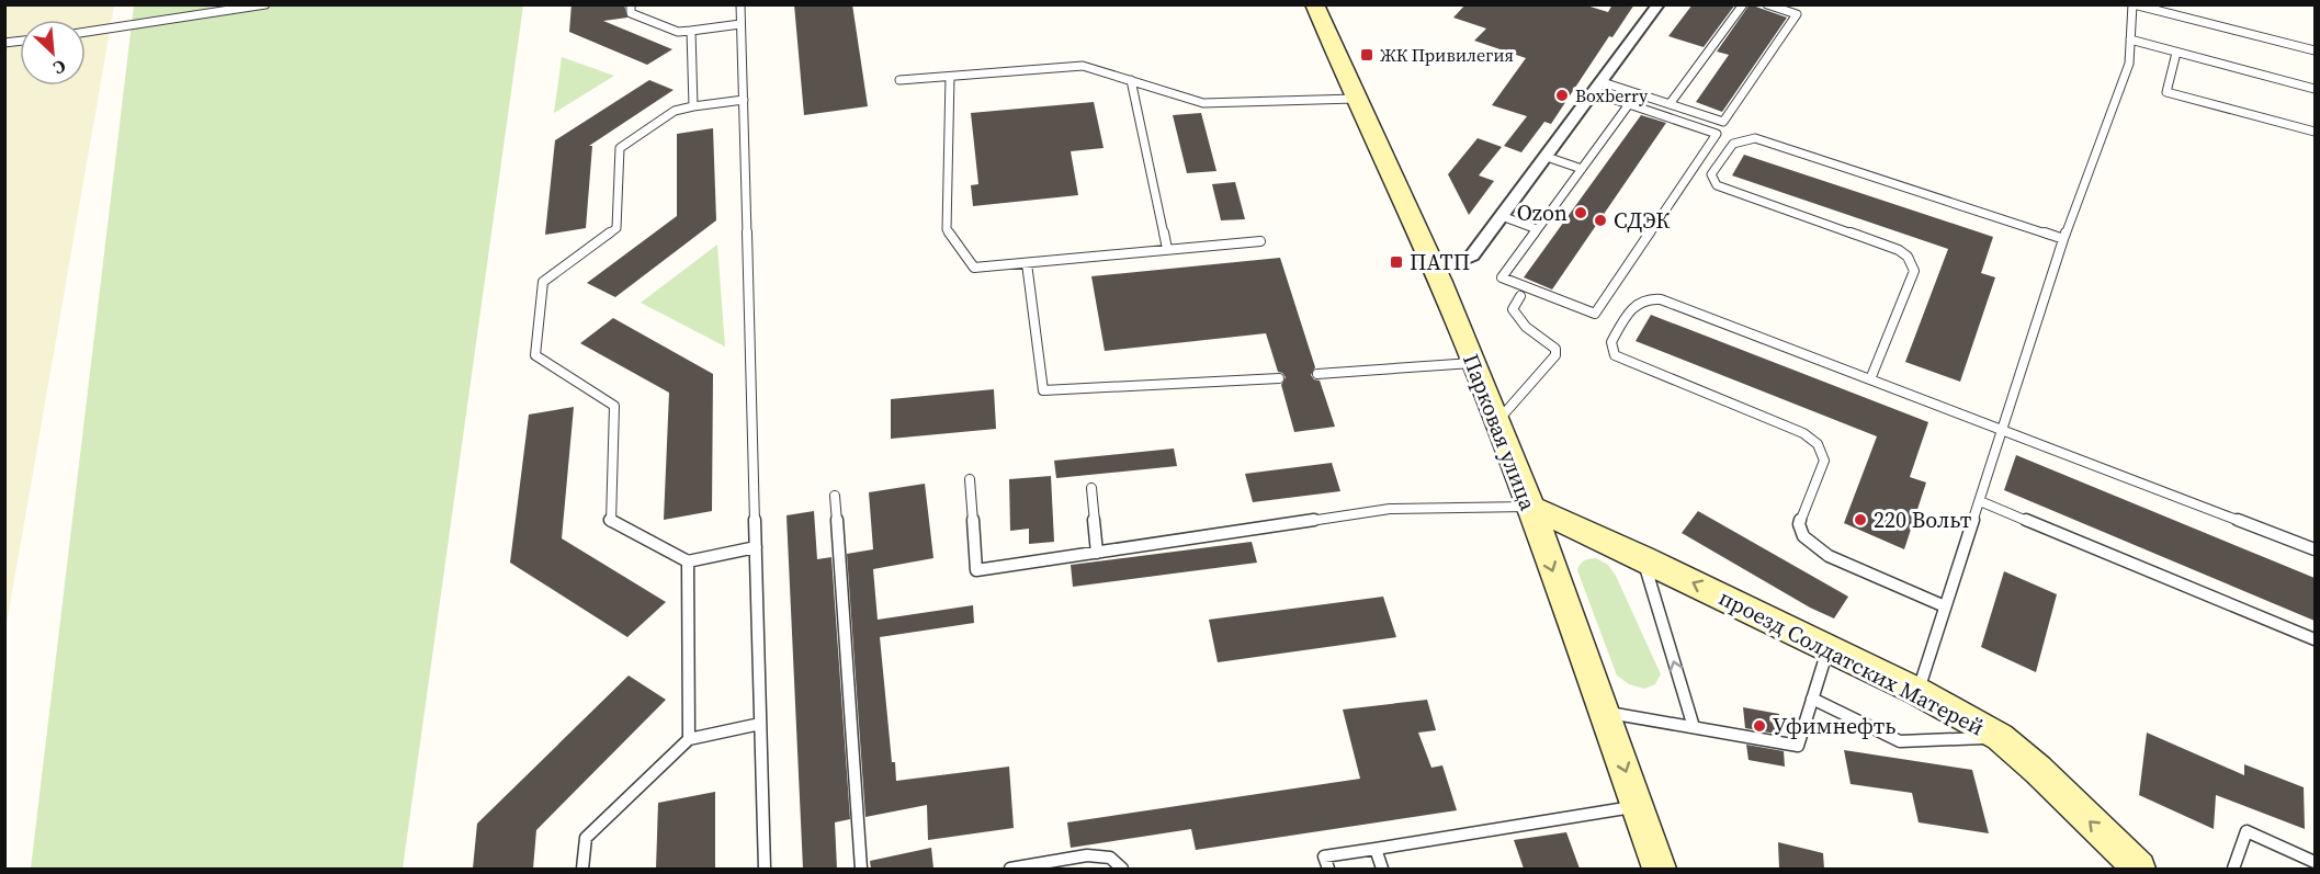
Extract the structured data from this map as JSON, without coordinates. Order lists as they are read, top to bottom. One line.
{"streets":{"main road":["Парковая улица","проезд Солдатских Матерей"]},"crossings":[["Парковая улица","проезд Солдатских Матерей"]],"one_way":["проезд Солдатских Матерей"],"places":{"transit":["ЖК Привилегия","ПАТП"],"other":["Boxberry","Ozon","СДЭК","220 Вольт","Уфимнефть"]},"north":"bottom right"}
